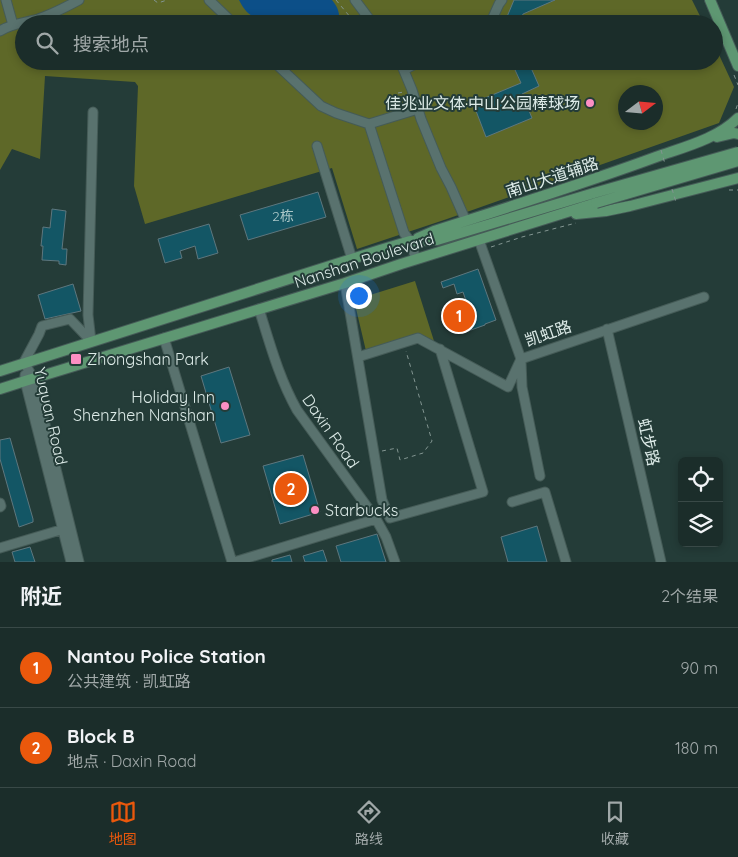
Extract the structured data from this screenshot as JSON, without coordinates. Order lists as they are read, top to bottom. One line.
{"streets":{"main road":["南山大道辅路","Nanshan Boulevard"],"street":["凯虹路","Yuquan Road","Daxin Road","虹步路"]},"crossings":[["南山大道辅路","Nanshan Boulevard"],["Nanshan Boulevard","凯虹路"],["Nanshan Boulevard","Yuquan Road"],["Nanshan Boulevard","Daxin Road"],["凯虹路","虹步路"]],"places":{"other":["佳兆业文体·中山公园棒球场","Holiday Inn Shenzhen Nanshan","Starbucks"],"transit":["Zhongshan Park"]},"house_numbers":["2栋"],"north":"right","page":{"search":"搜索地点","pins":["1","2"],"heading":["附近","2个结果"],"list":[{"mark":"1","name":"Nantou Police Station","note":"公共建筑 · 凯虹路","value":"90 m"},{"mark":"2","name":"Block B","note":"地点 · Daxin Road","value":"180 m"}],"nav":["地图","路线","收藏"]}}
